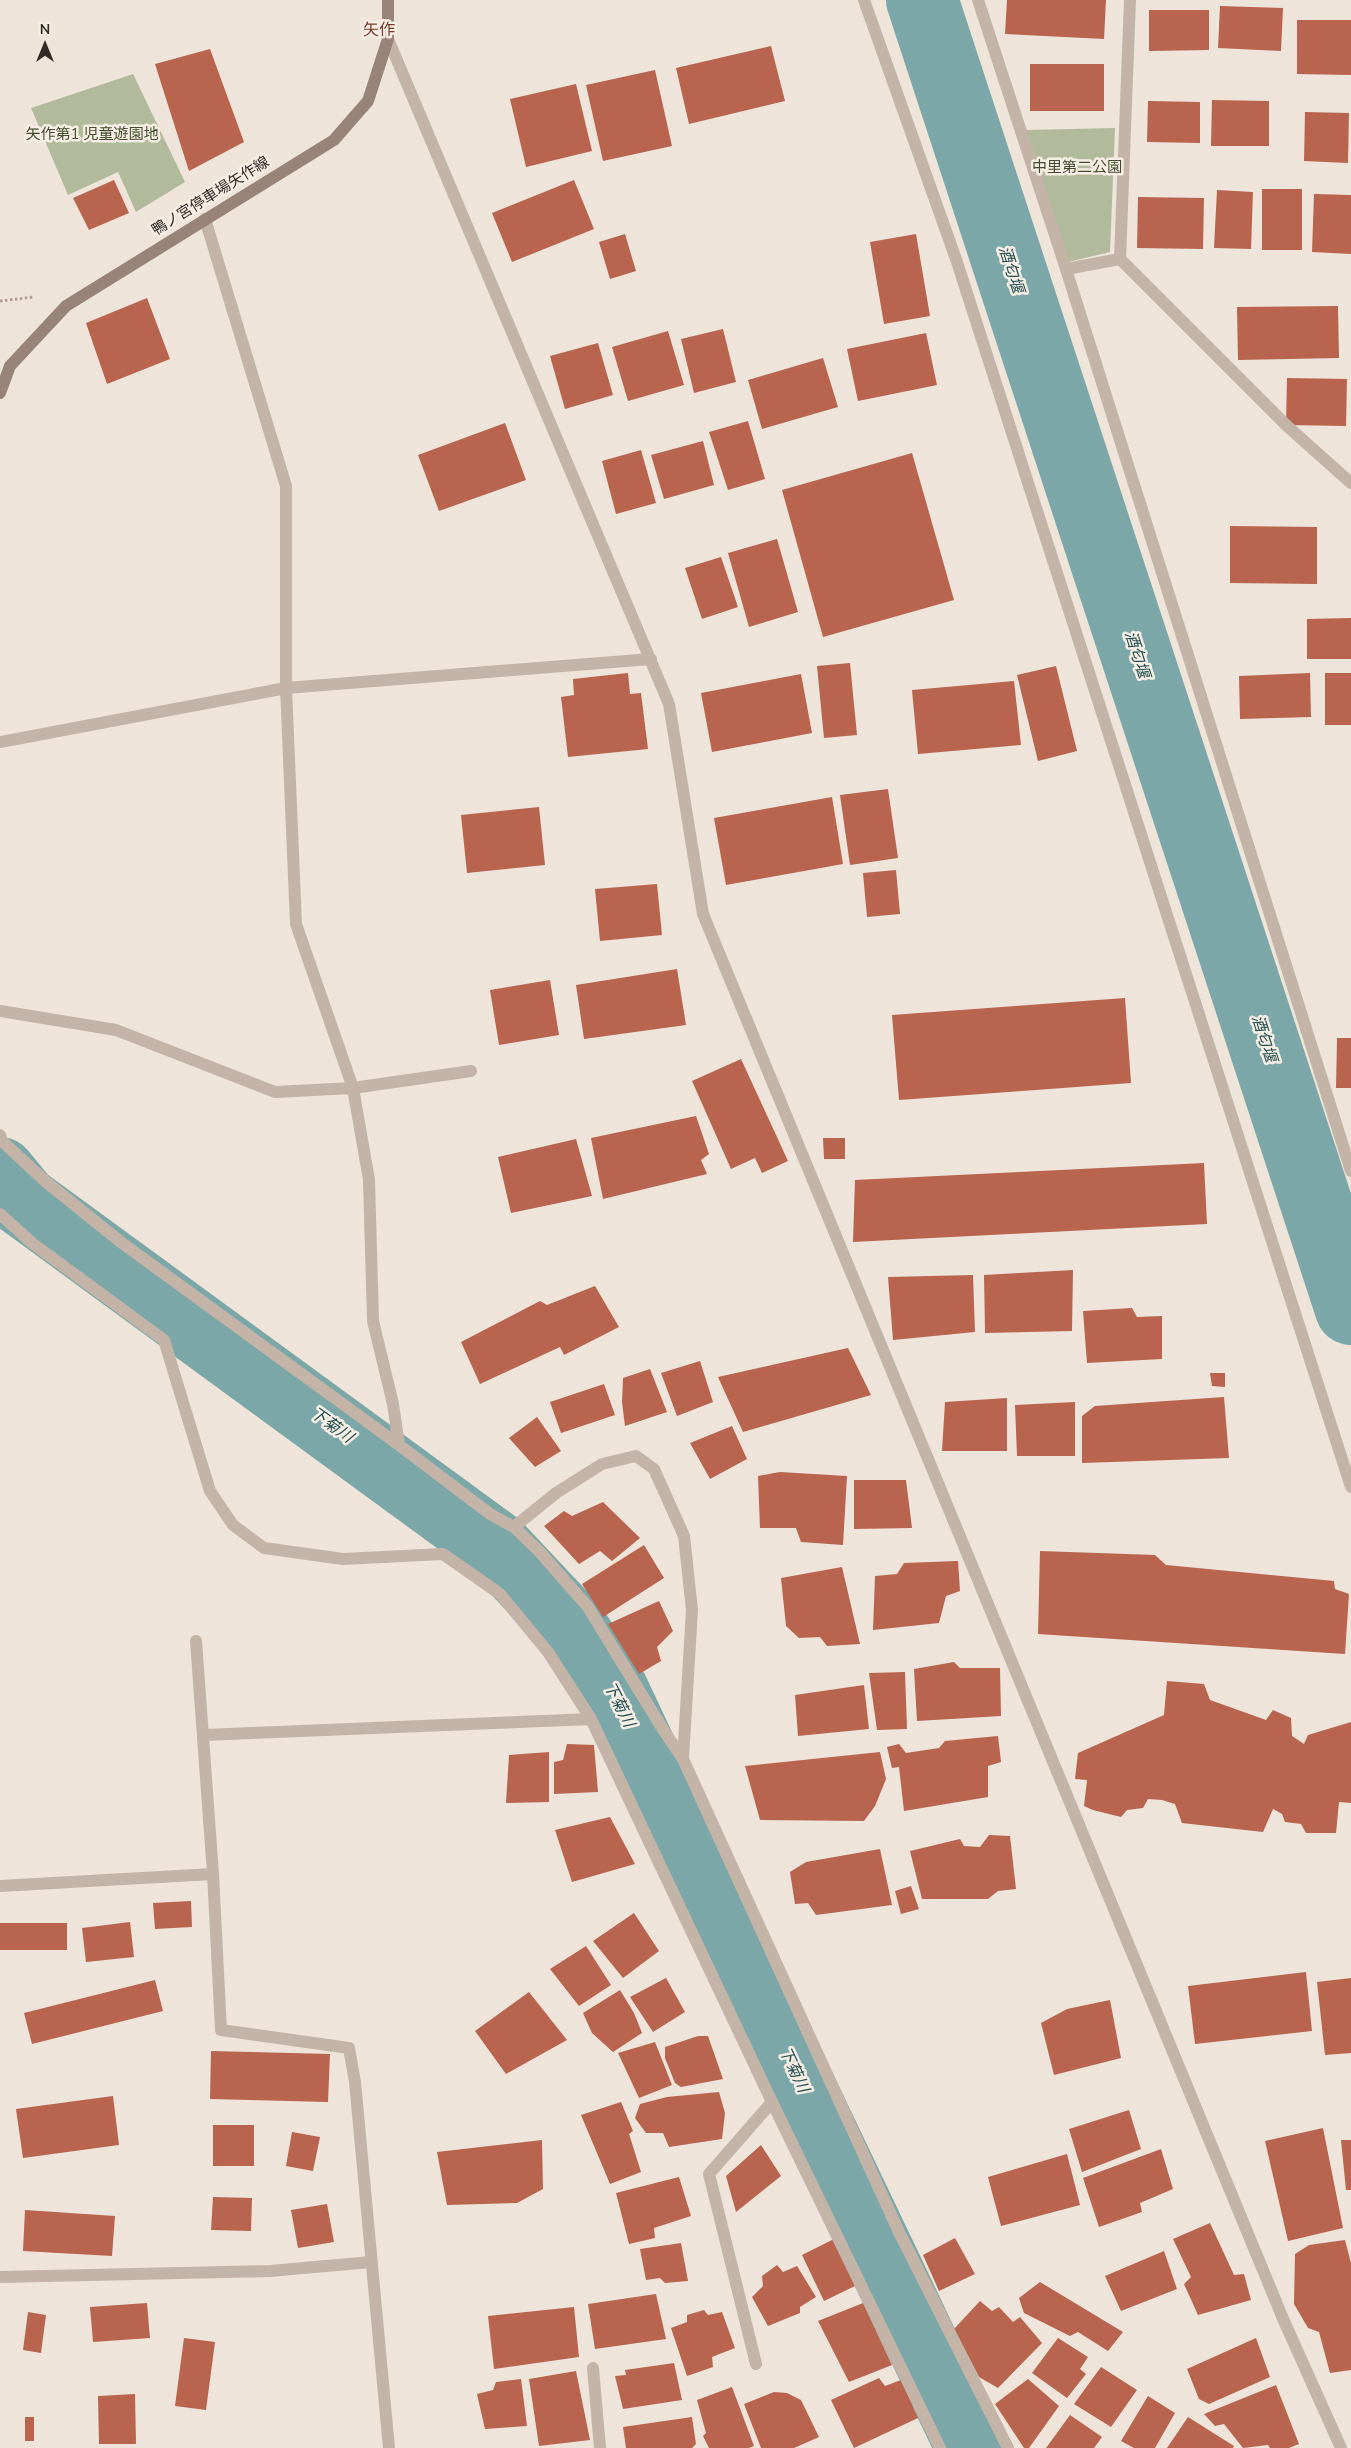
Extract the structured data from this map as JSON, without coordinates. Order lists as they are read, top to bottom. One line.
{"streets":{"main road":["鴨ノ宮停車場矢作線"]},"districts":["矢作"],"water":["酒匂堰","下菊川"],"parks":["矢作第1 児童遊園地","中里第二公園"],"north":"top"}
